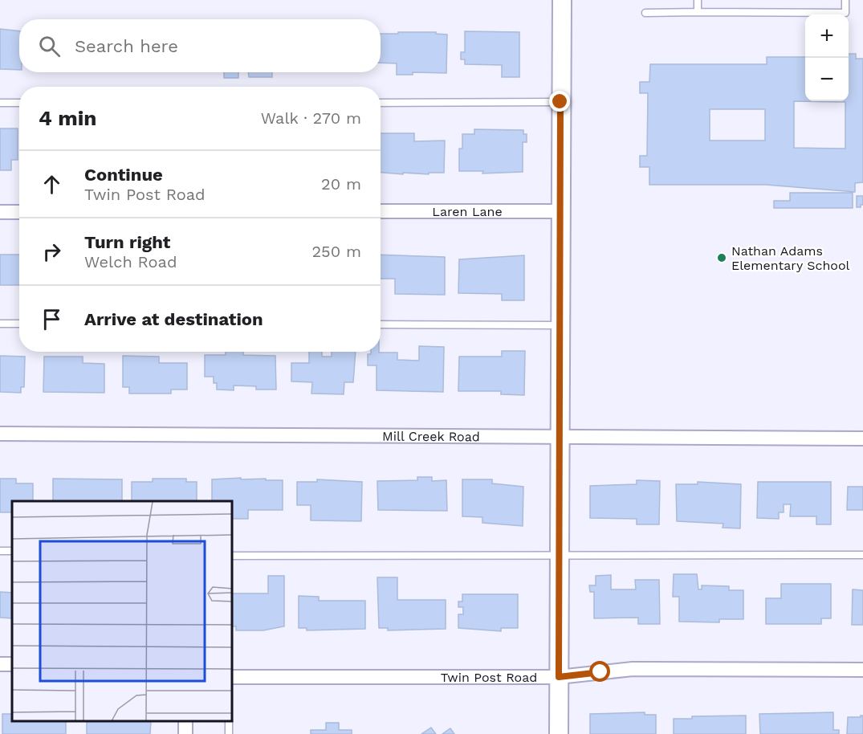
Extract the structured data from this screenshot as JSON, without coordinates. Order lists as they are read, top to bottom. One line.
{"streets":{"street":["Laren Lane","Mill Creek Road","Twin Post Road"]},"places":["Nathan Adams Elementary School"],"page":{"map_buttons":["+","−"],"search":"Search here","heading":["4 min","Walk · 270 m"],"list":[["Continue","Twin Post Road","20 m"],["Turn right","Welch Road","250 m"],"Arrive at destination"]}}
